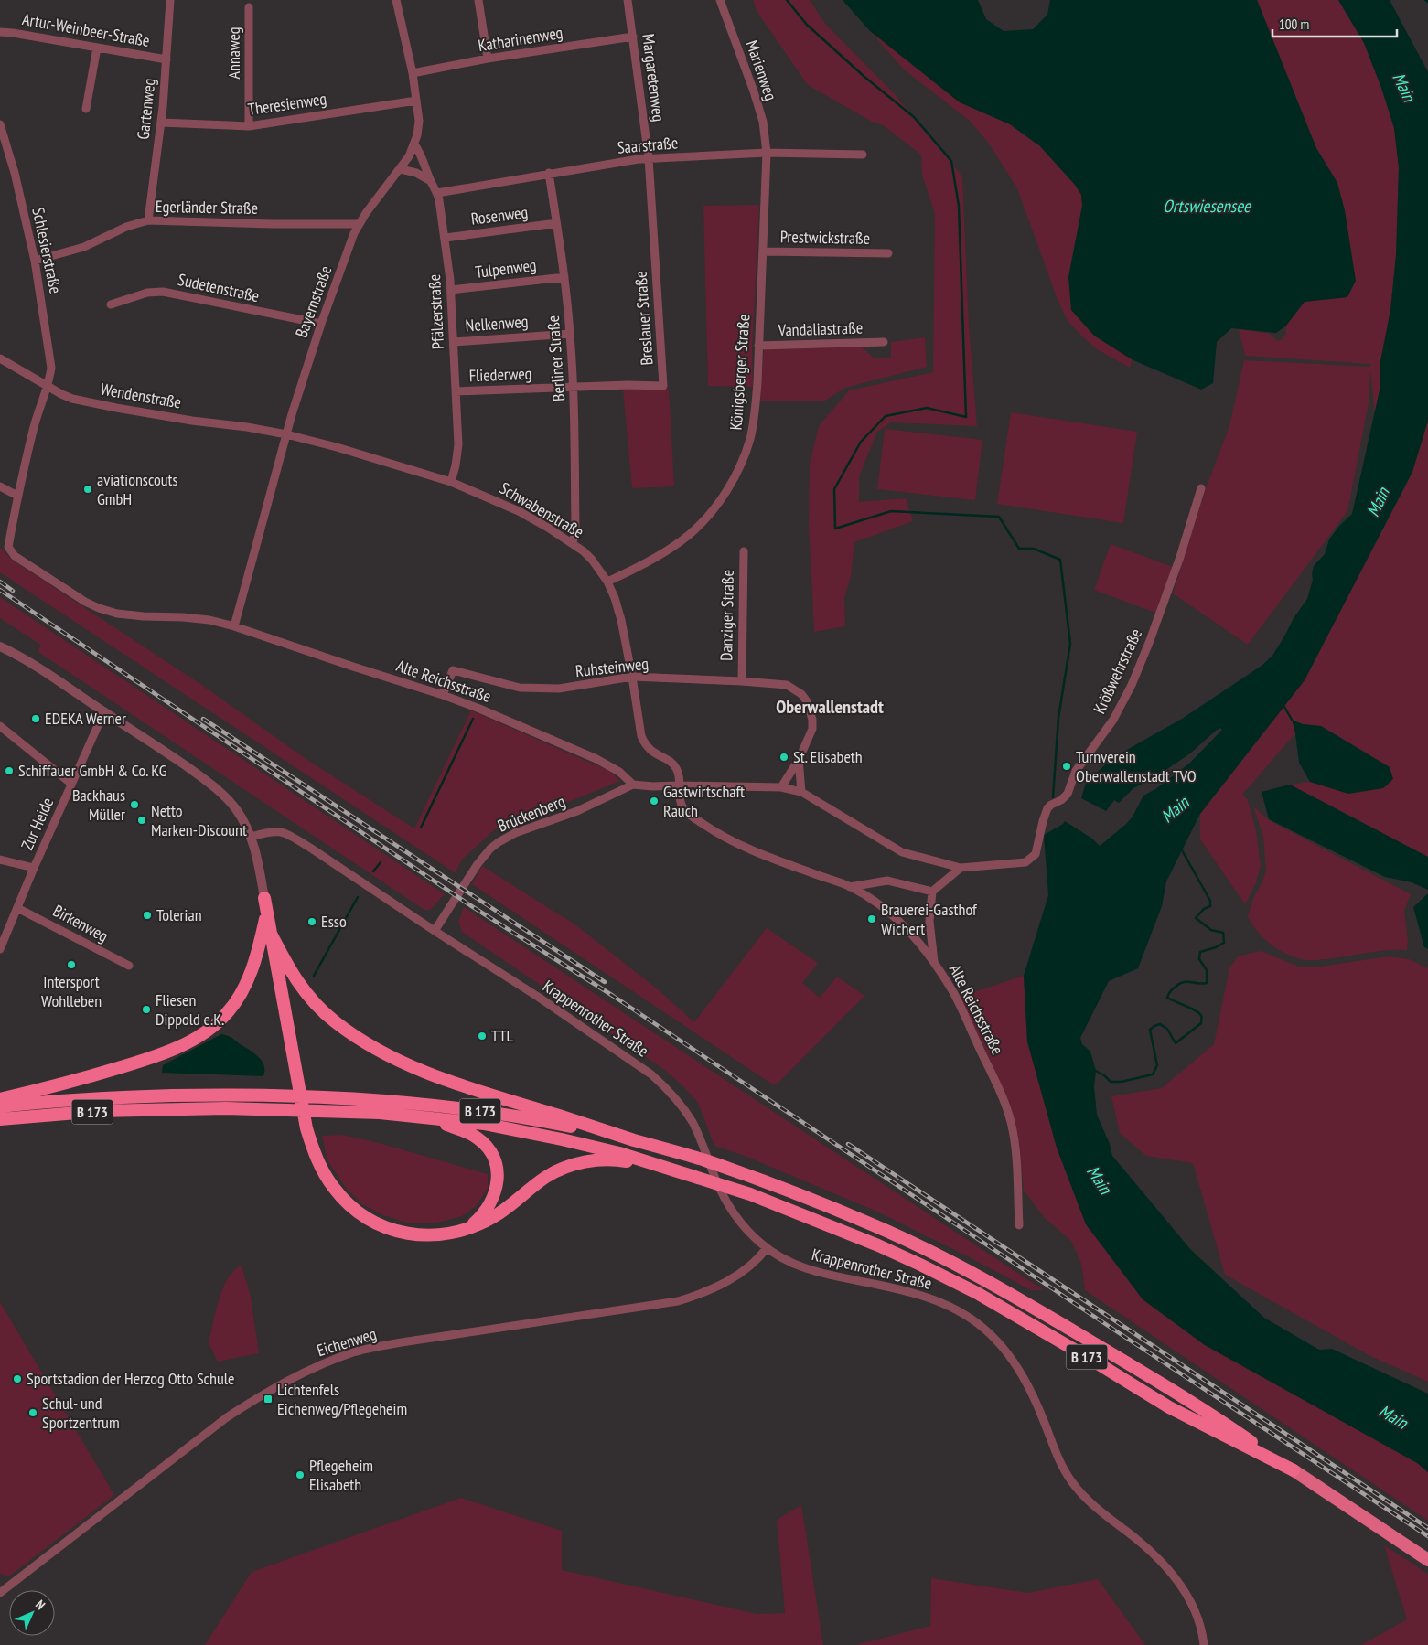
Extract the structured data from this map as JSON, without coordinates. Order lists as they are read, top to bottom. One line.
{"streets":{"highway":["B 173"],"street":["Artur-Weinbeer-Straße","Katharinenweg","Annaweg","Marienweg","Margaretenweg","Theresienweg","Gartenweg","Saarstraße","Egerländer Straße","Rosenweg","Prestwickstraße","Schlesierstraße","Tulpenweg","Sudetenstraße","Bayernstraße","Pfälzerstraße","Breslauer Straße","Nelkenweg","Vandaliastraße","Berliner Straße","Königsberger Straße","Fliederweg","Wendenstraße","Schwabenstraße","Danziger Straße","Ruhsteinweg","Krößwehrstraße","Alte Reichsstraße","Brückenberg","Zur Heide","Birkenweg","Krappenrother Straße","Eichenweg"]},"crossings":[["Artur-Weinbeer-Straße","Gartenweg"],["Katharinenweg","Margaretenweg"],["Katharinenweg","Bayernstraße"],["Annaweg","Theresienweg"],["Marienweg","Saarstraße"],["Marienweg","Königsberger Straße"],["Margaretenweg","Saarstraße"],["Margaretenweg","Breslauer Straße"],["Theresienweg","Gartenweg"],["Theresienweg","Bayernstraße"],["Gartenweg","Egerländer Straße"],["Saarstraße","Pfälzerstraße"],["Saarstraße","Breslauer Straße"],["Saarstraße","Berliner Straße"],["Saarstraße","Königsberger Straße"],["Egerländer Straße","Schlesierstraße"],["Egerländer Straße","Bayernstraße"],["Rosenweg","Pfälzerstraße"],["Rosenweg","Berliner Straße"],["Prestwickstraße","Königsberger Straße"],["Schlesierstraße","Wendenstraße"],["Schlesierstraße","Alte Reichsstraße"],["Tulpenweg","Pfälzerstraße"],["Tulpenweg","Berliner Straße"],["Sudetenstraße","Bayernstraße"],["Bayernstraße","Pfälzerstraße"],["Bayernstraße","Wendenstraße"],["Bayernstraße","Schwabenstraße"],["Bayernstraße","Alte Reichsstraße"],["Pfälzerstraße","Nelkenweg"],["Pfälzerstraße","Fliederweg"],["Pfälzerstraße","Schwabenstraße"],["Breslauer Straße","Berliner Straße"],["Breslauer Straße","Fliederweg"],["Nelkenweg","Berliner Straße"],["Vandaliastraße","Königsberger Straße"],["Berliner Straße","Fliederweg"],["Berliner Straße","Schwabenstraße"],["Königsberger Straße","Schwabenstraße"],["Wendenstraße","Schwabenstraße"],["Schwabenstraße","Ruhsteinweg"],["Schwabenstraße","Krößwehrstraße"],["Schwabenstraße","Alte Reichsstraße"],["Schwabenstraße","Brückenberg"],["Danziger Straße","Ruhsteinweg"],["Ruhsteinweg","Alte Reichsstraße"],["Krößwehrstraße","Alte Reichsstraße"],["Krößwehrstraße","Brückenberg"],["Alte Reichsstraße","Brückenberg"],["Brückenberg","Krappenrother Straße"],["Zur Heide","Birkenweg"],["Krappenrother Straße","Eichenweg"]],"districts":["Oberwallenstadt"],"water":["Main","Ortswiesensee"],"places":{"other":["aviationscouts GmbH","EDEKA Werner","St. Elisabeth","Turnverein Oberwallenstadt TVO","Schiffauer GmbH & Co. KG","Gastwirtschaft Rauch","Backhaus Müller","Netto Marken-Discount","Tolerian","Brauerei-Gasthof Wichert","Esso","Intersport Wohlleben","Fliesen Dippold e.K.","TTL","Sportstadion der Herzog Otto Schule","Schul- und Sportzentrum","Pflegeheim Elisabeth"],"transit":["Lichtenfels Eichenweg/Pflegeheim"]},"scale_bar":"100 m","north":"top right"}
